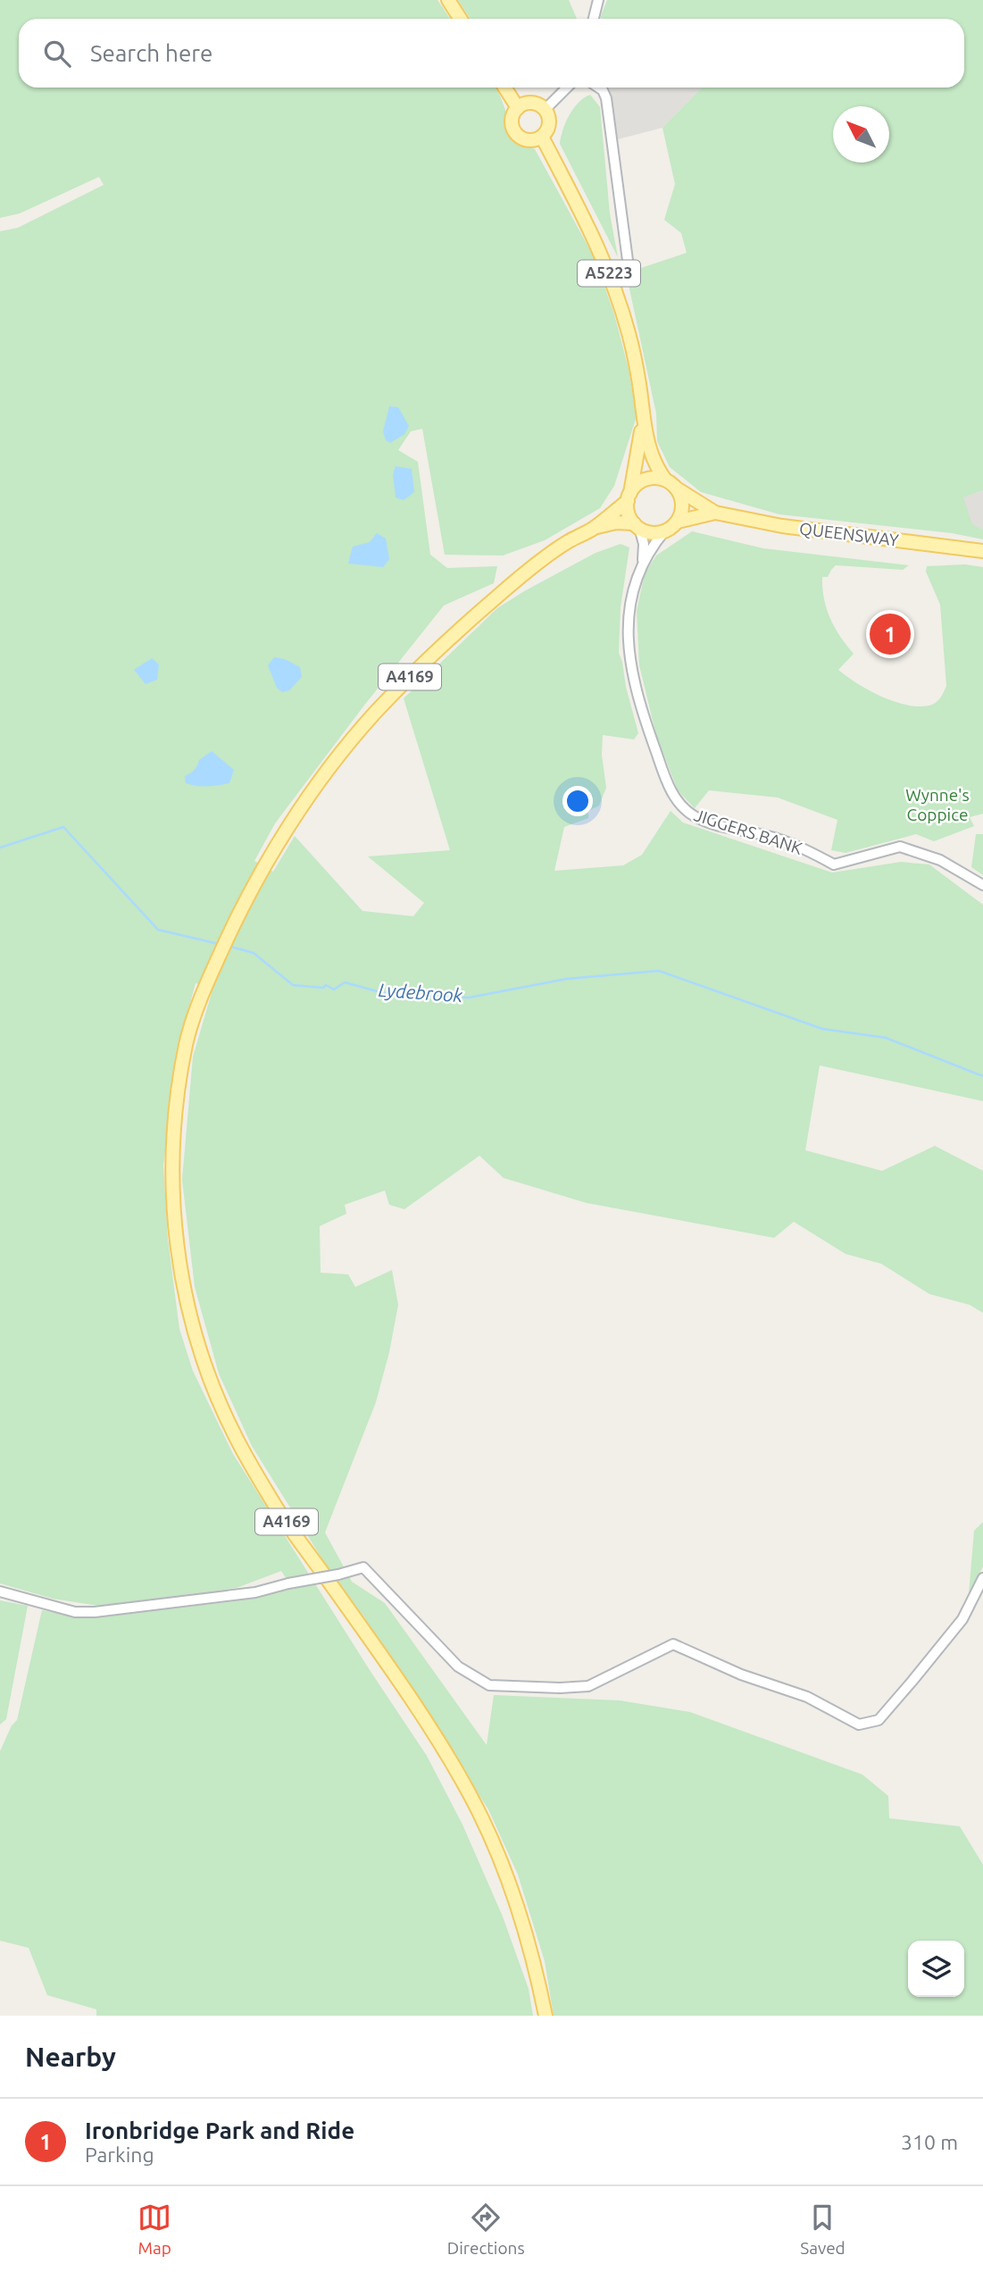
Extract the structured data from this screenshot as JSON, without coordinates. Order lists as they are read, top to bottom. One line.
{"streets":{"main road":["A5223","QUEENSWAY","A4169"],"street":["JIGGERS BANK"]},"crossings":[["A5223","QUEENSWAY"],["A5223","A4169"],["A5223","JIGGERS BANK"],["QUEENSWAY","A4169"],["QUEENSWAY","JIGGERS BANK"],["A4169","JIGGERS BANK"]],"water":["Lydebrook"],"parks":["Wynne's Coppice"],"north":"top left","page":{"search":"Search here","pins":"1","heading":"Nearby","list":[{"mark":"1","name":"Ironbridge Park and Ride","note":"Parking","value":"310 m"}],"nav":["Map","Directions","Saved"]}}
